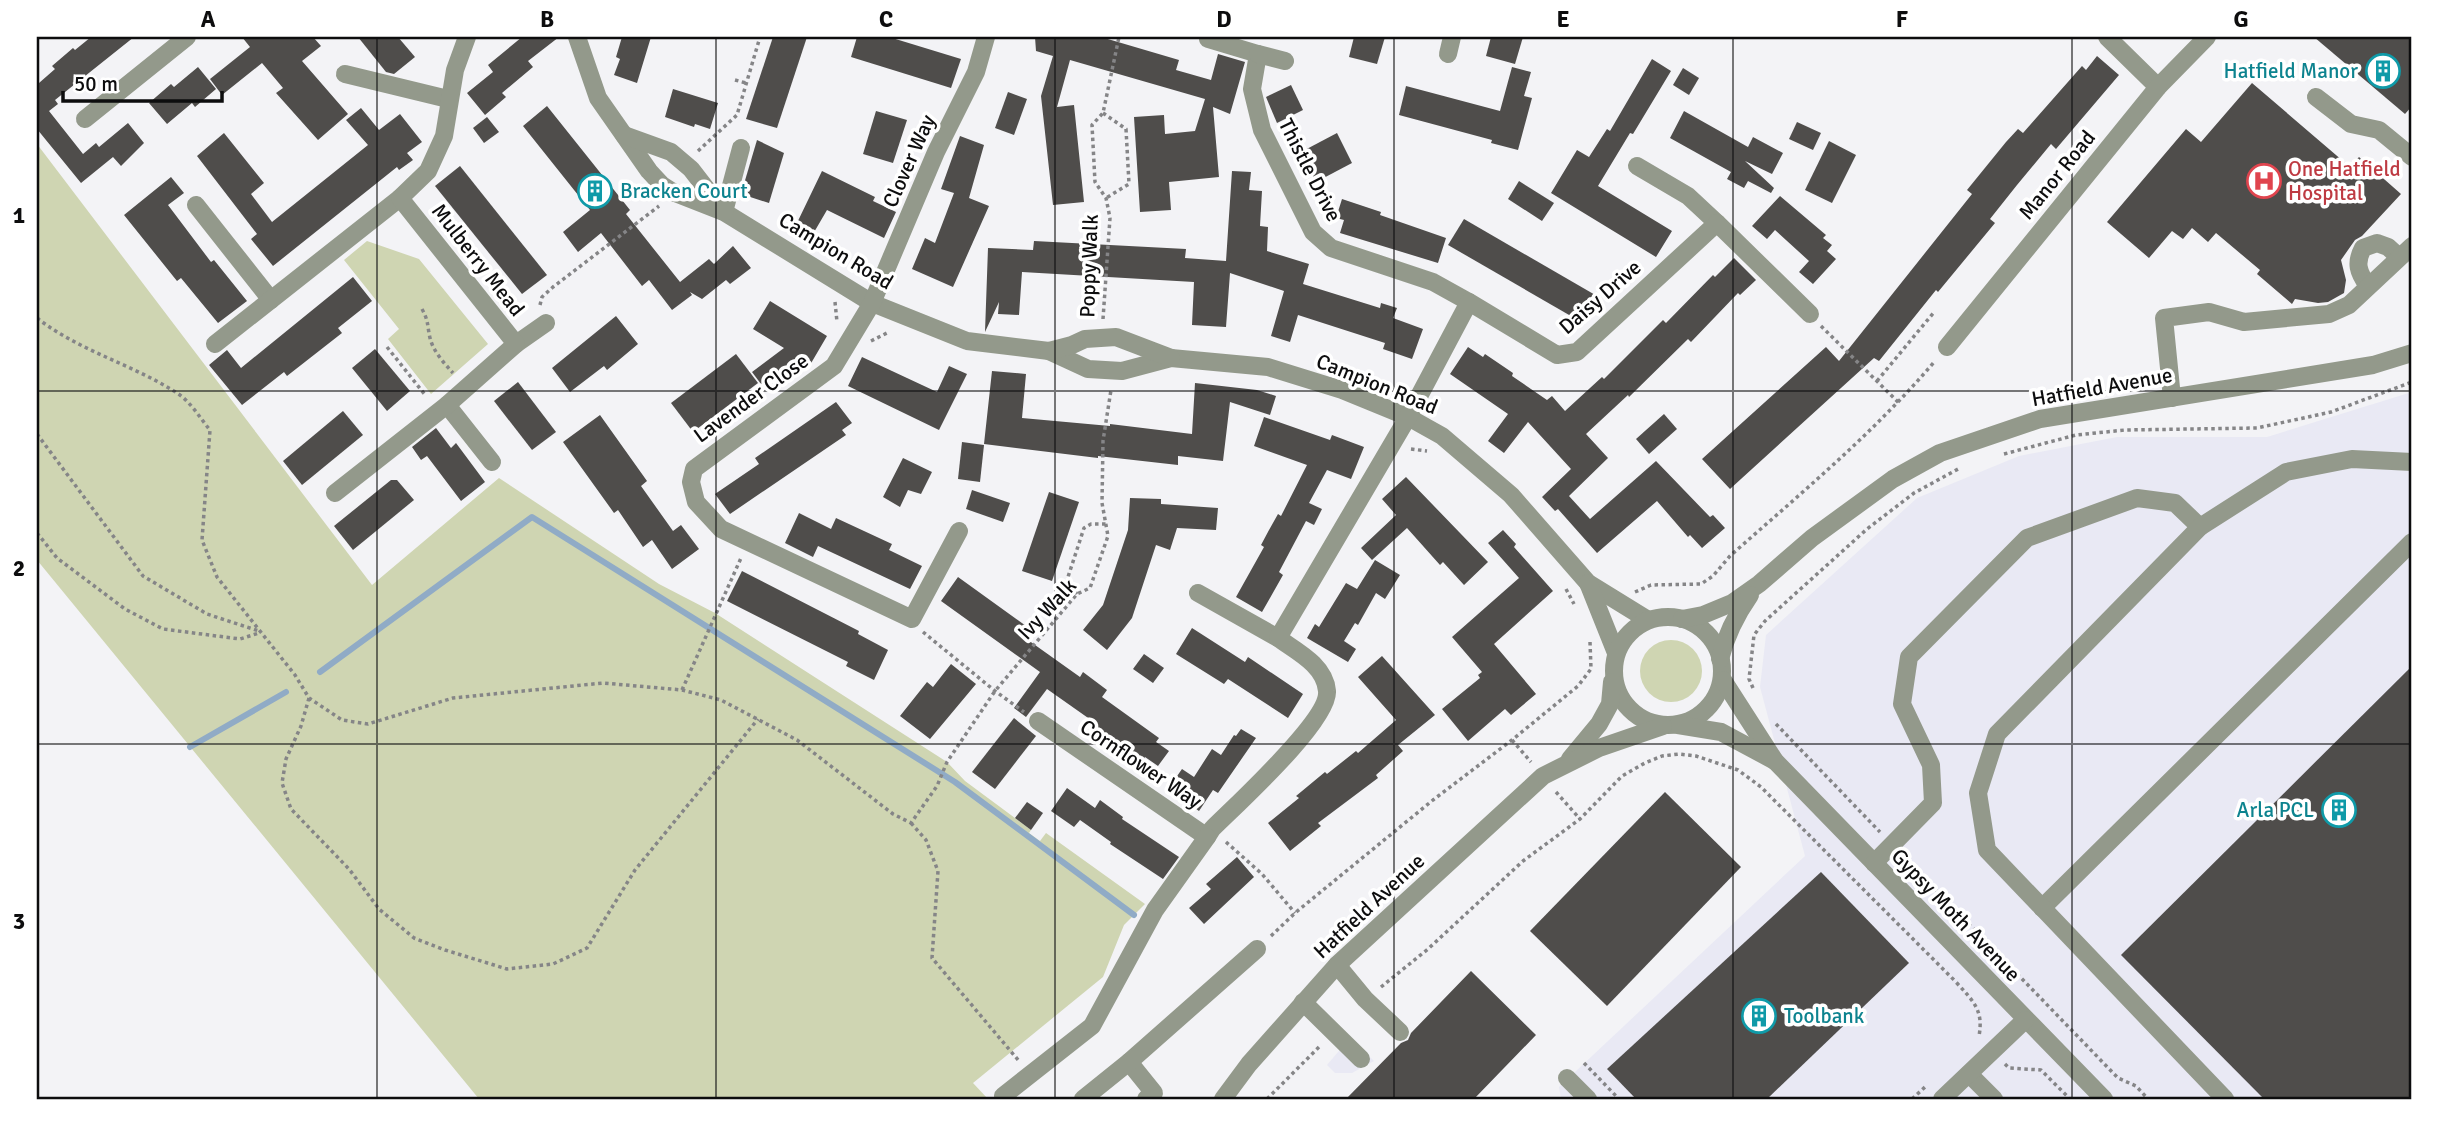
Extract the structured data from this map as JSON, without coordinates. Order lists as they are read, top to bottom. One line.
{"streets":{"street":["Clover Way","Thistle Drive","Manor Road","Campion Road","Mulberry Mead","Daisy Drive","Hatfield Avenue","Lavender Close","Cornflower Way","Gypsy Moth Avenue"],"path":["Poppy Walk","Ivy Walk"]},"crossings":[["Clover Way","Campion Road"],["Clover Way","Lavender Close"],["Thistle Drive","Daisy Drive"],["Campion Road","Poppy Walk"],["Campion Road","Lavender Close"],["Hatfield Avenue","Gypsy Moth Avenue"]],"places":{"building":["Hatfield Manor","Bracken Court","Arla PCL","Toolbank"],"hospital":["One Hatfield Hospital"]},"scale_bar":"50 m","grid":{"columns":["A","B","C","D","E","F","G"],"rows":["1","2","3"]}}
